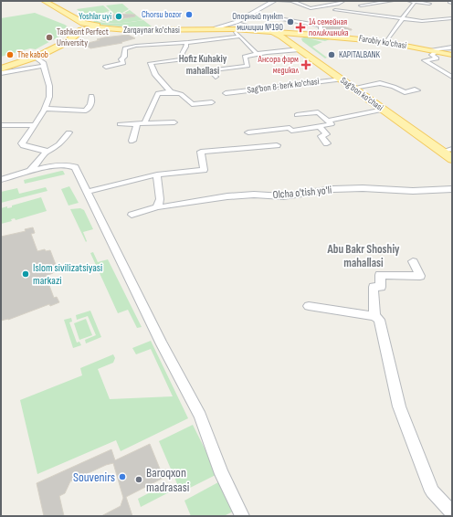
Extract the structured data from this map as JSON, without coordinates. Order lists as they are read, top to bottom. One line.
{"streets":{"main road":["Zarqaynar ko'chasi","Farobiy ko'chasi","Sag’bon ko’chasi"],"street":["Sag'bon 8-berk ko'chasi","Olcha o'tish yo'li"]},"crossings":[["Zarqaynar ko'chasi","Farobiy ko'chasi"],["Zarqaynar ko'chasi","Sag’bon ko’chasi"],["Farobiy ko'chasi","Sag’bon ko’chasi"],["Sag'bon 8-berk ko'chasi","Sag’bon ko’chasi"]],"districts":["Hofiz Kuhakiy mahallasi","Abu Bakr Shoshiy mahallasi"],"places":{"other":["Chorsu bozor","Yoshlar uyi","Опорный пункт милиции №190","Tashkent Perfect University","The kabob","KAPITALBANK","Islom sivilizatsiyasi markazi","Souvenirs","Baroqxon madrasasi"],"health":["14 семейная поликлиника","Ансора фарм медикал"]}}
